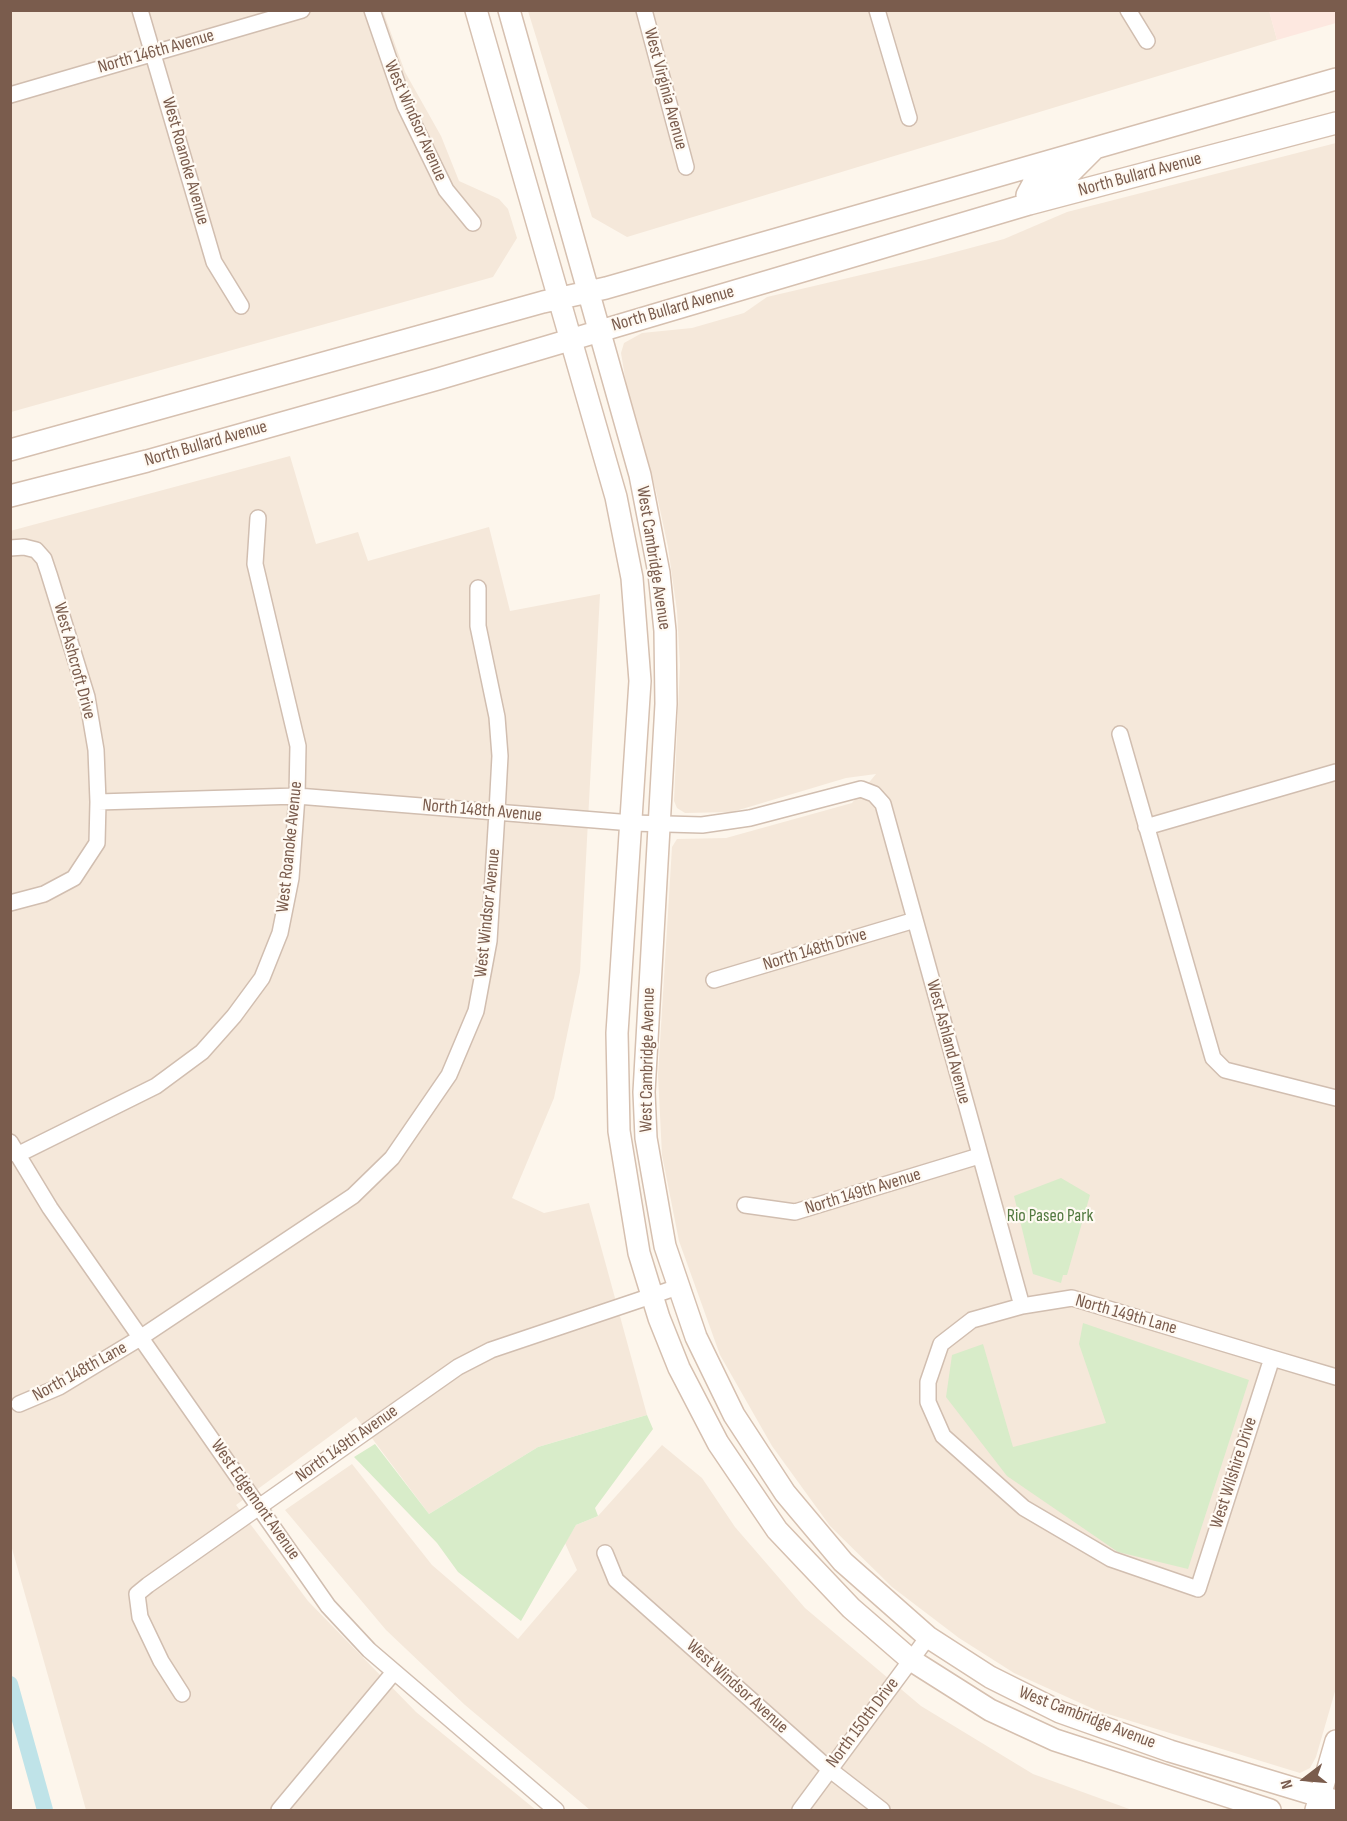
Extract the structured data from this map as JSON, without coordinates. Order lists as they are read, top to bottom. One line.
{"streets":{"street":["North 146th Avenue","West Virginia Avenue","West Windsor Avenue","West Roanoke Avenue","North Bullard Avenue","West Cambridge Avenue","West Ashcroft Drive","North 148th Avenue","North 148th Drive","West Ashland Avenue","North 149th Avenue","North 149th Lane","North 148th Lane","West Wilshire Drive","West Edgemont Avenue","North 150th Drive"]},"crossings":[["North 146th Avenue","West Roanoke Avenue"],["West Windsor Avenue","North 148th Avenue"],["West Windsor Avenue","North 148th Lane"],["West Windsor Avenue","West Edgemont Avenue"],["West Windsor Avenue","North 150th Drive"],["West Roanoke Avenue","North 148th Avenue"],["West Roanoke Avenue","West Edgemont Avenue"],["North Bullard Avenue","West Cambridge Avenue"],["West Cambridge Avenue","North 148th Avenue"],["West Cambridge Avenue","North 149th Avenue"],["West Cambridge Avenue","North 150th Drive"],["West Ashcroft Drive","North 148th Avenue"],["North 148th Avenue","West Ashland Avenue"],["North 148th Drive","West Ashland Avenue"],["West Ashland Avenue","North 149th Avenue"],["West Ashland Avenue","North 149th Lane"],["North 149th Avenue","West Edgemont Avenue"],["North 149th Lane","West Wilshire Drive"],["North 148th Lane","West Edgemont Avenue"]],"parks":["Rio Paseo Park"],"north":"left"}
